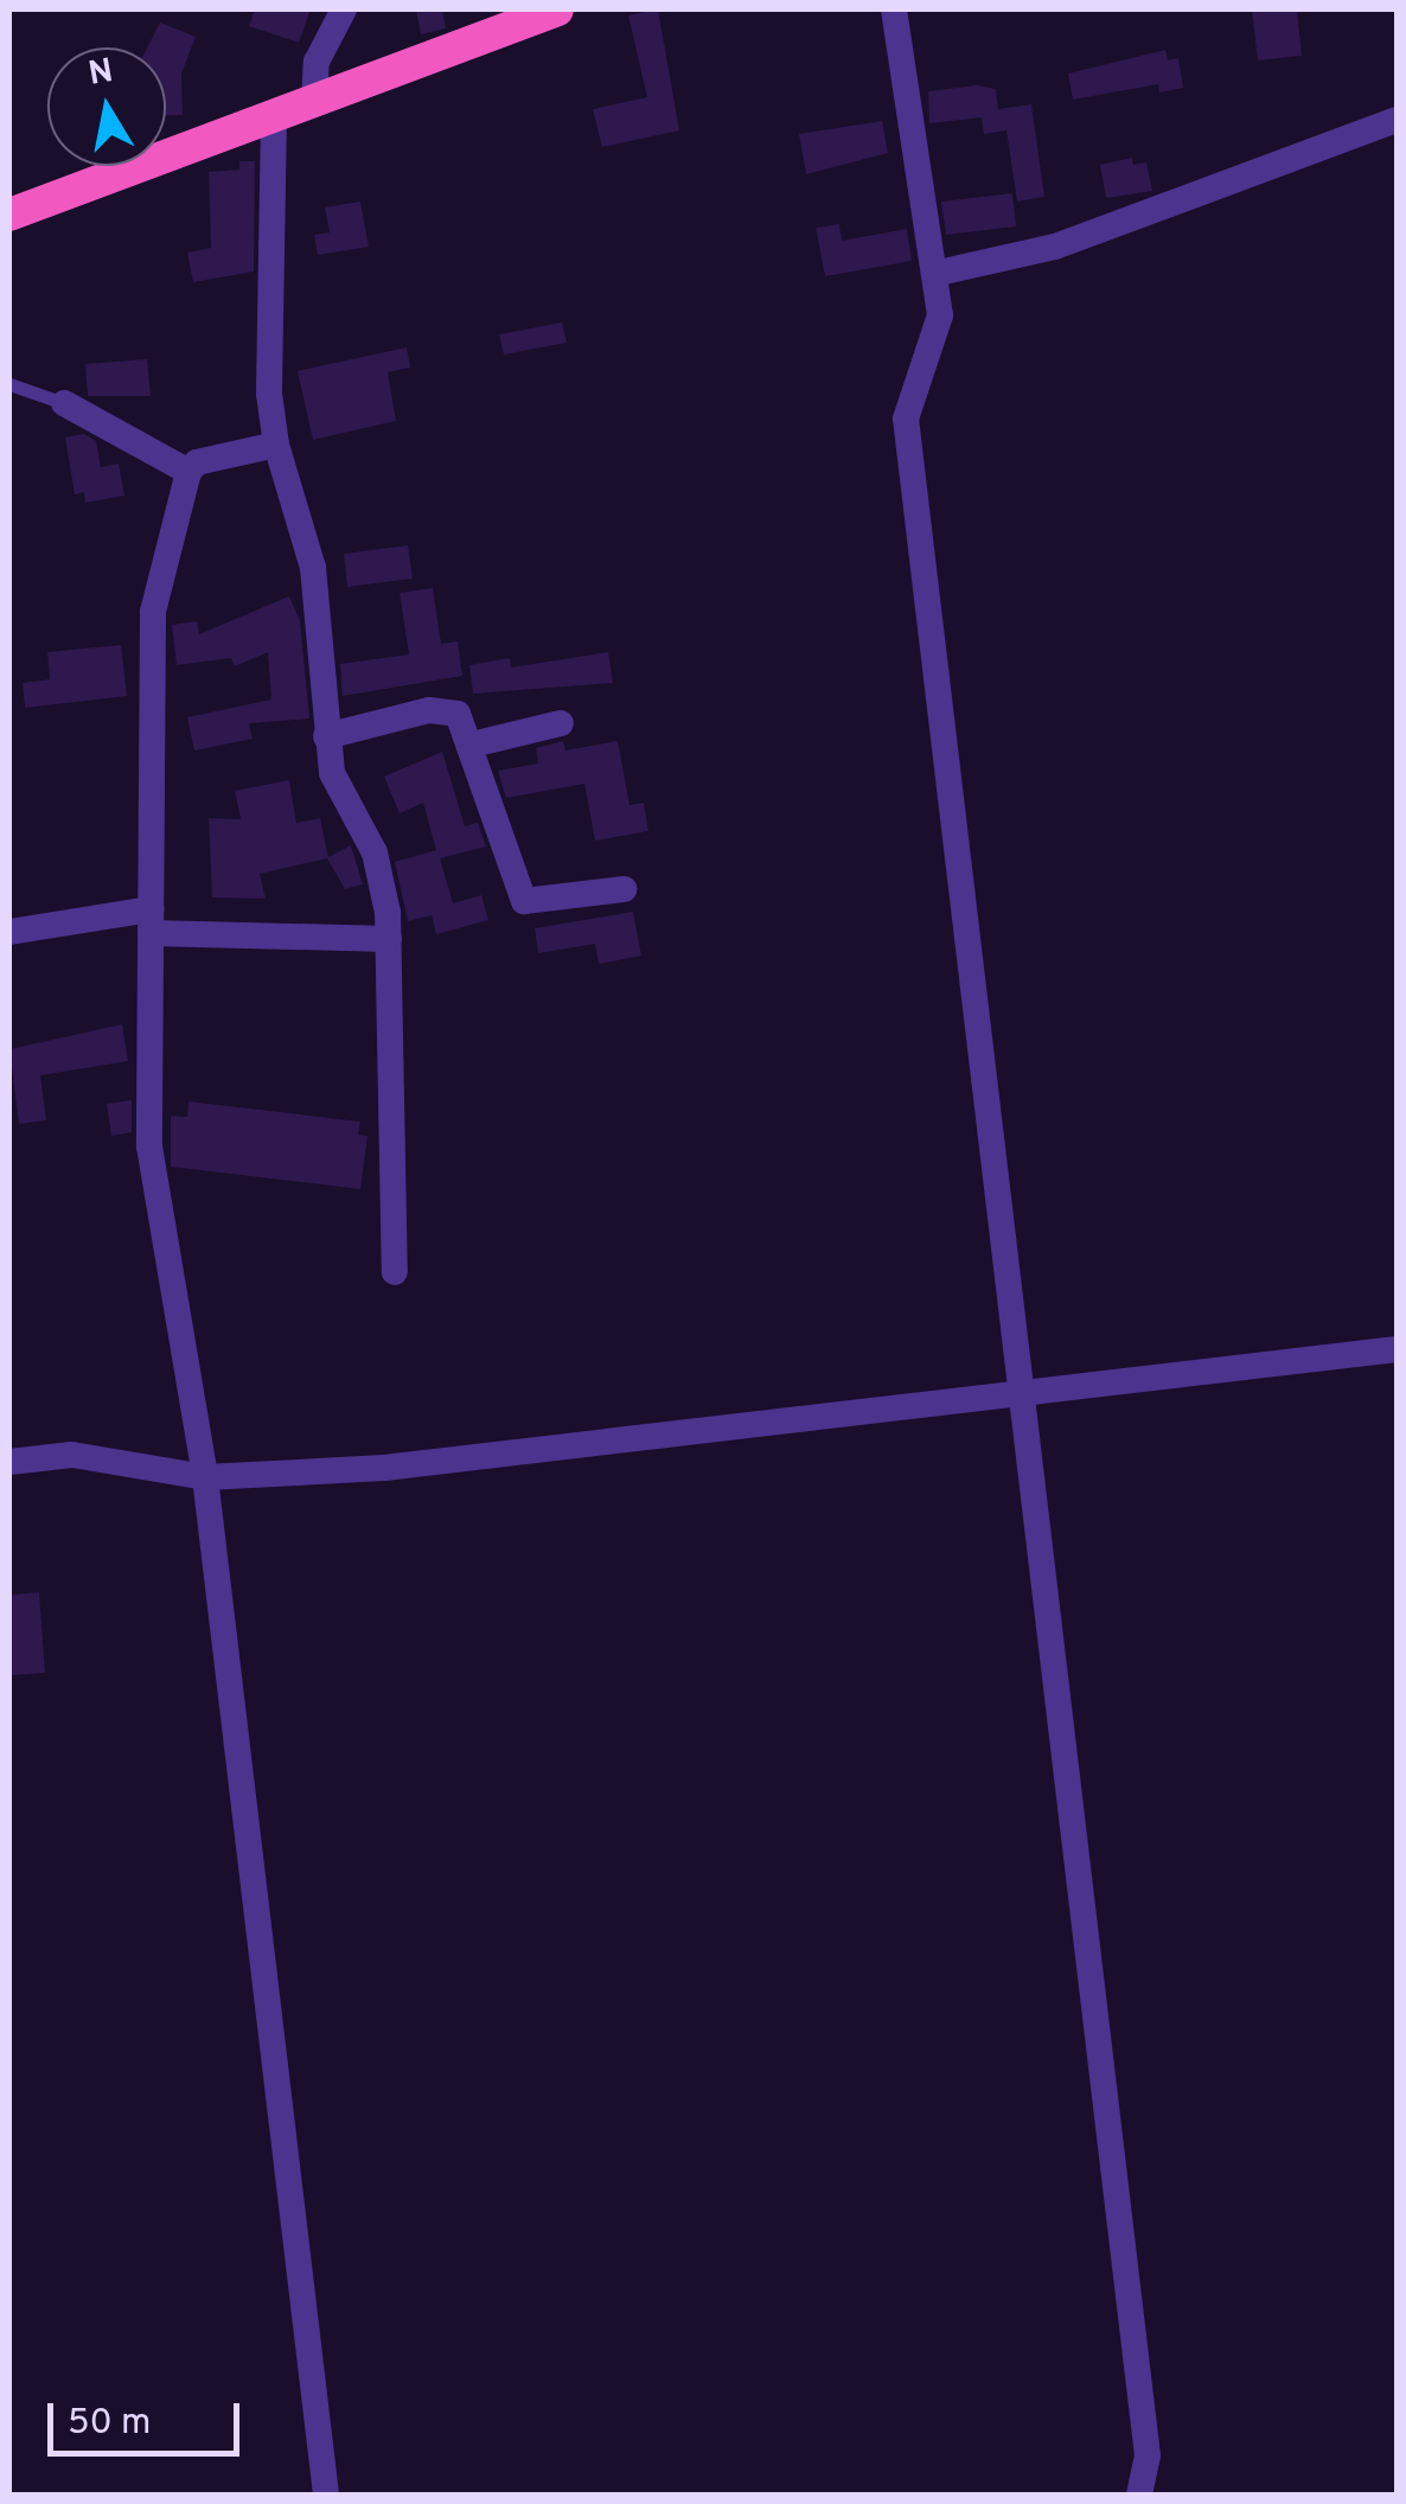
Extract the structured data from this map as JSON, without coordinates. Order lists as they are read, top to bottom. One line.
{"scale_bar":"50 m","north":"top"}
